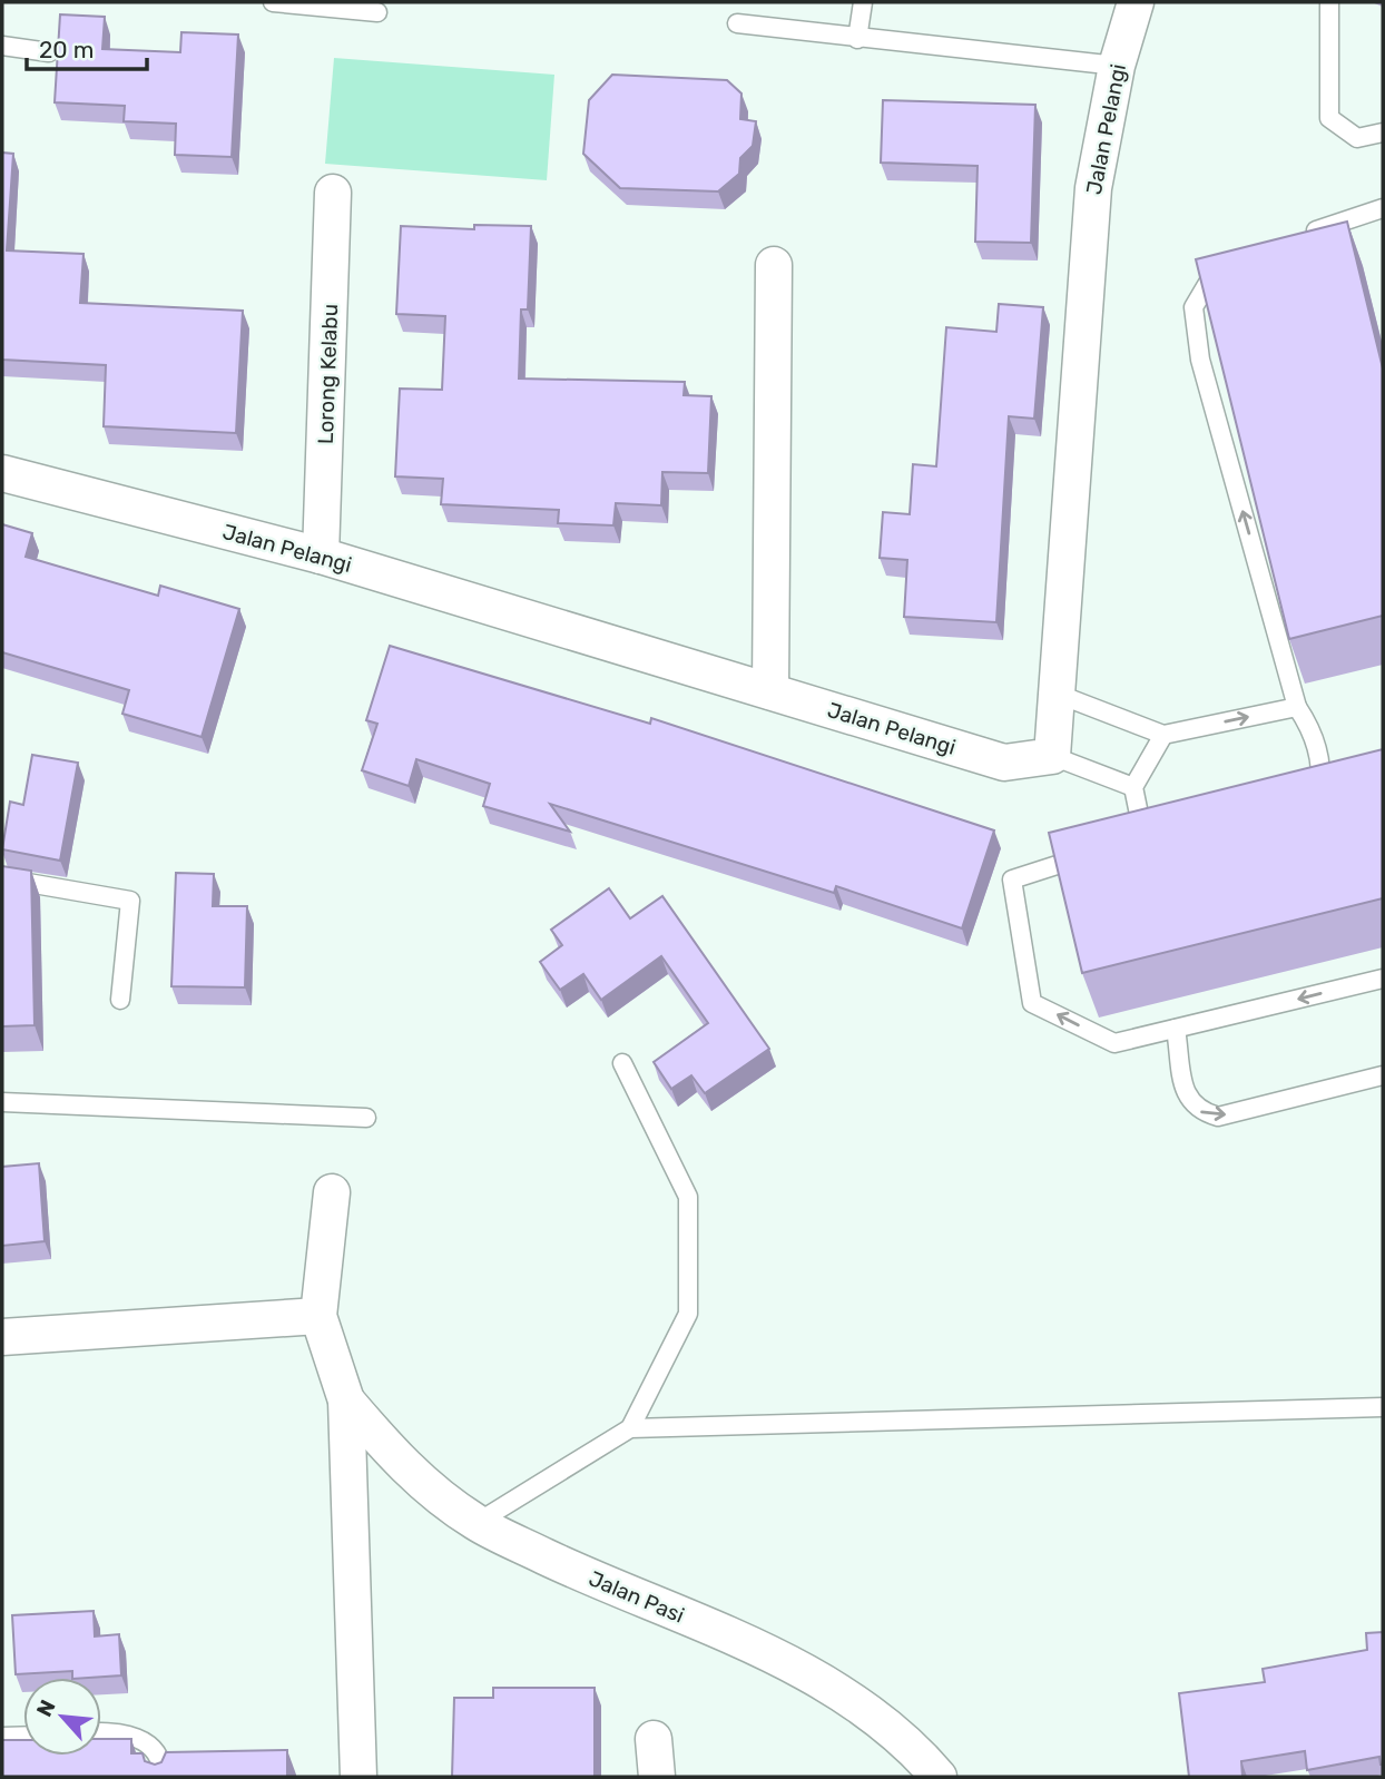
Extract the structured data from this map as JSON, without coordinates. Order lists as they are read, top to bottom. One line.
{"streets":{"street":["Jalan Pelangi","Lorong Kelabu","Jalan Pasi"]},"crossings":[["Jalan Pelangi","Lorong Kelabu"]],"scale_bar":"20 m","north":"top left"}
